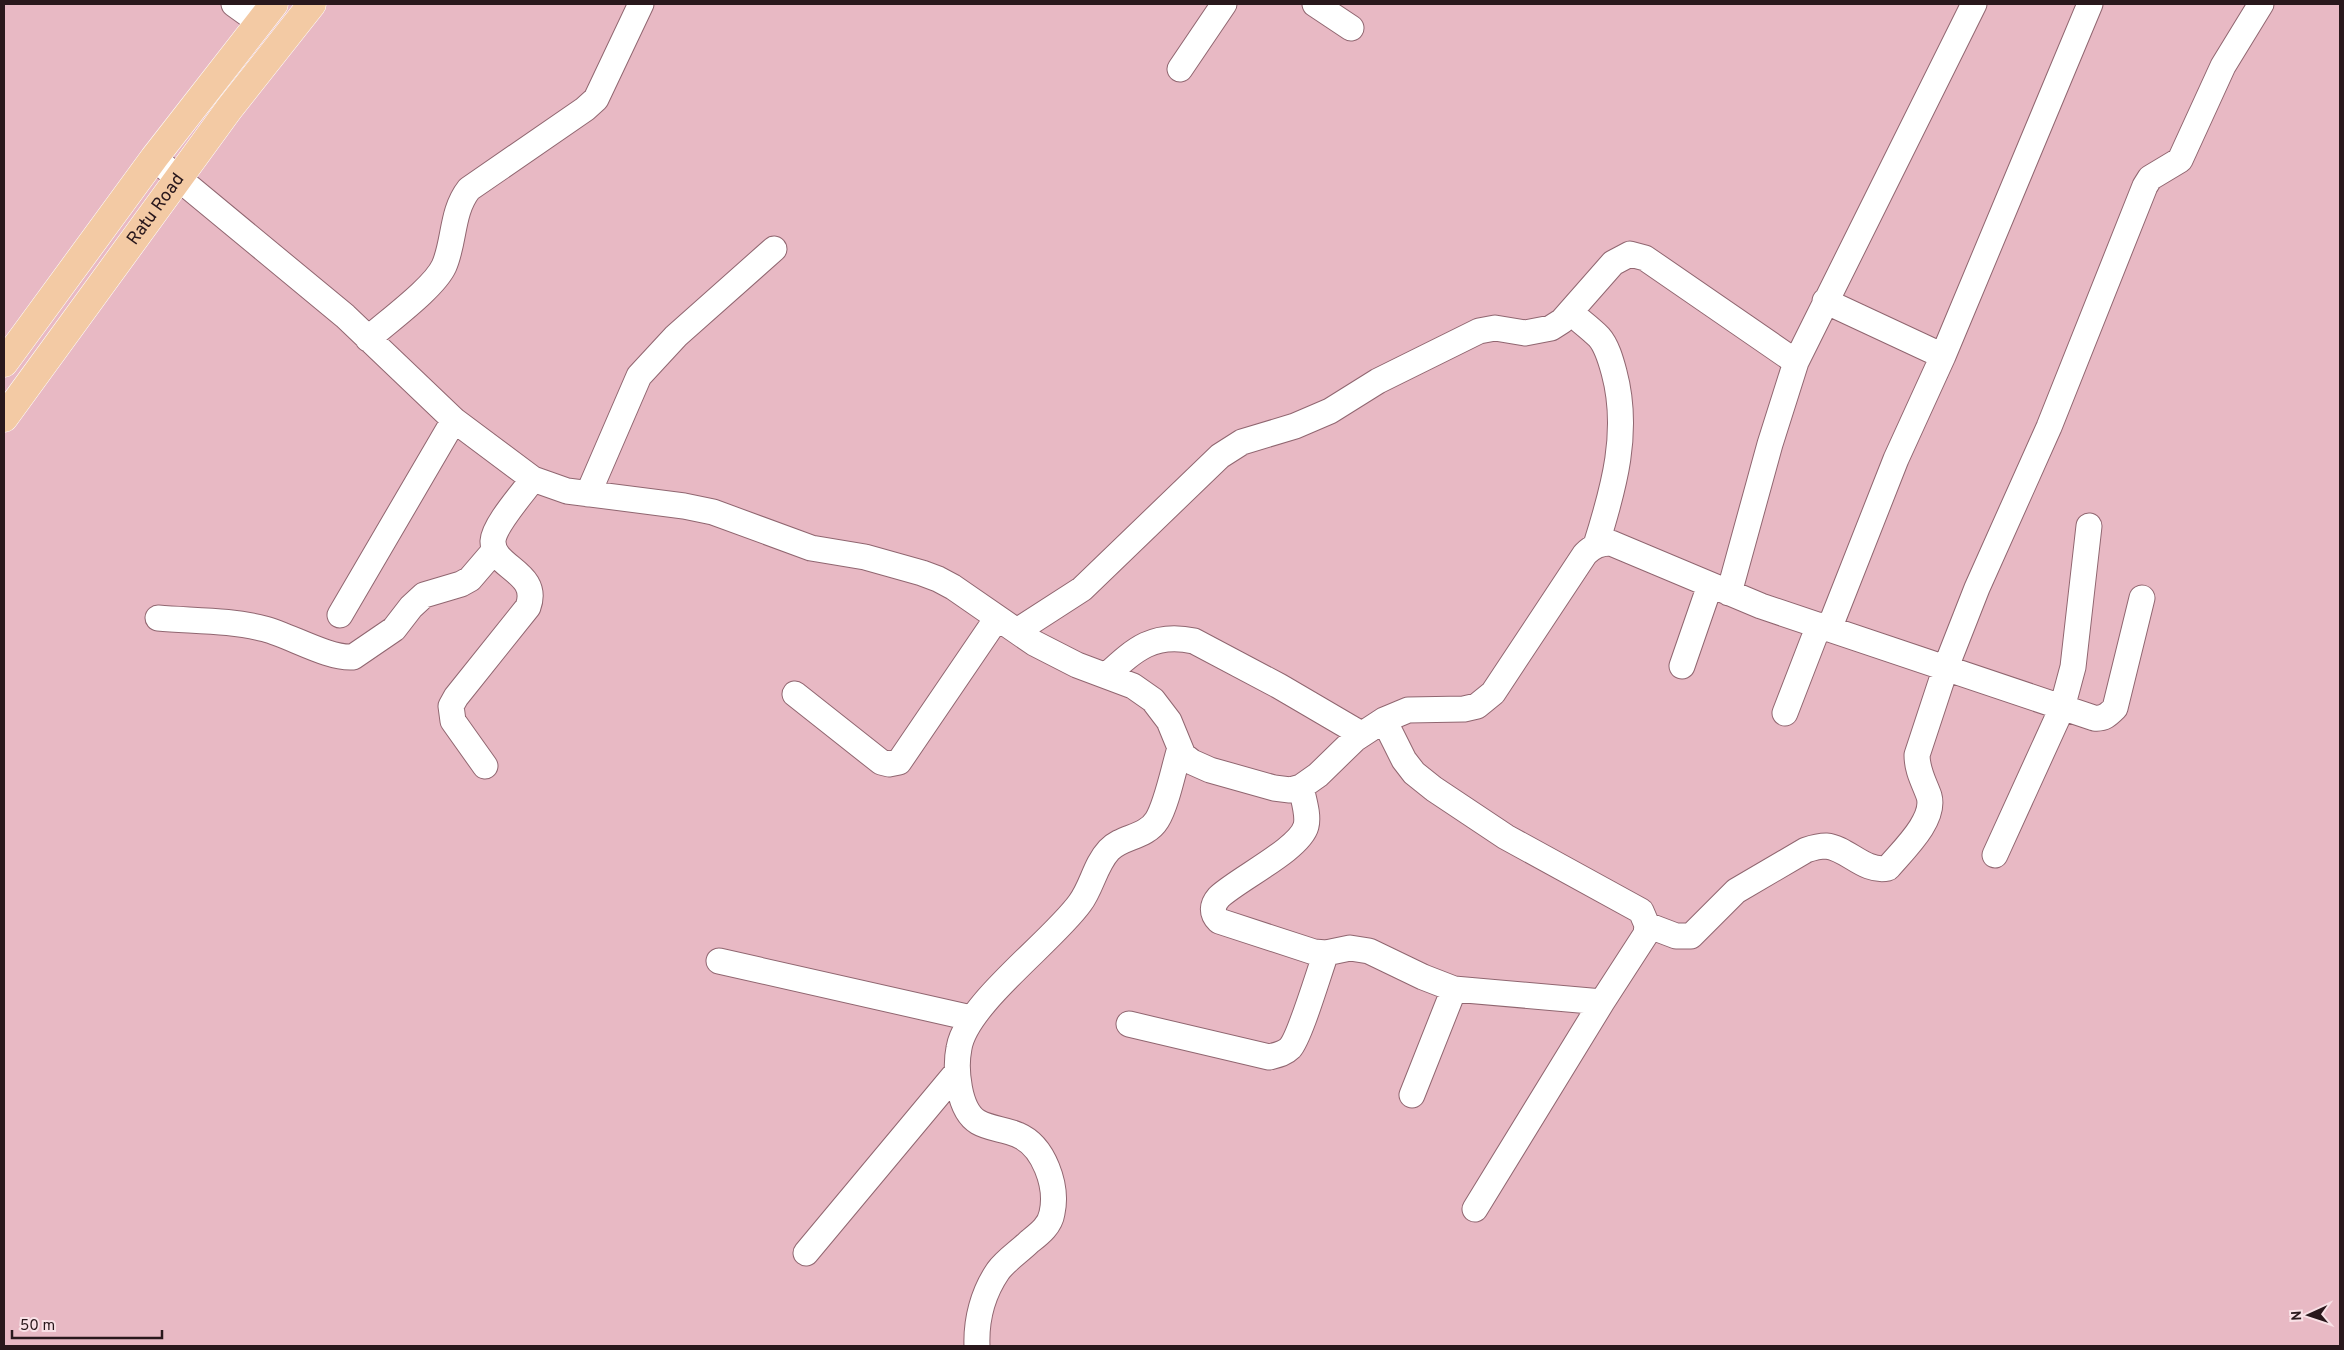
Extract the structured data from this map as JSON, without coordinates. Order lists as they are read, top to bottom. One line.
{"streets":{"main road":["Ratu Road"]},"scale_bar":"50 m","north":"left"}
